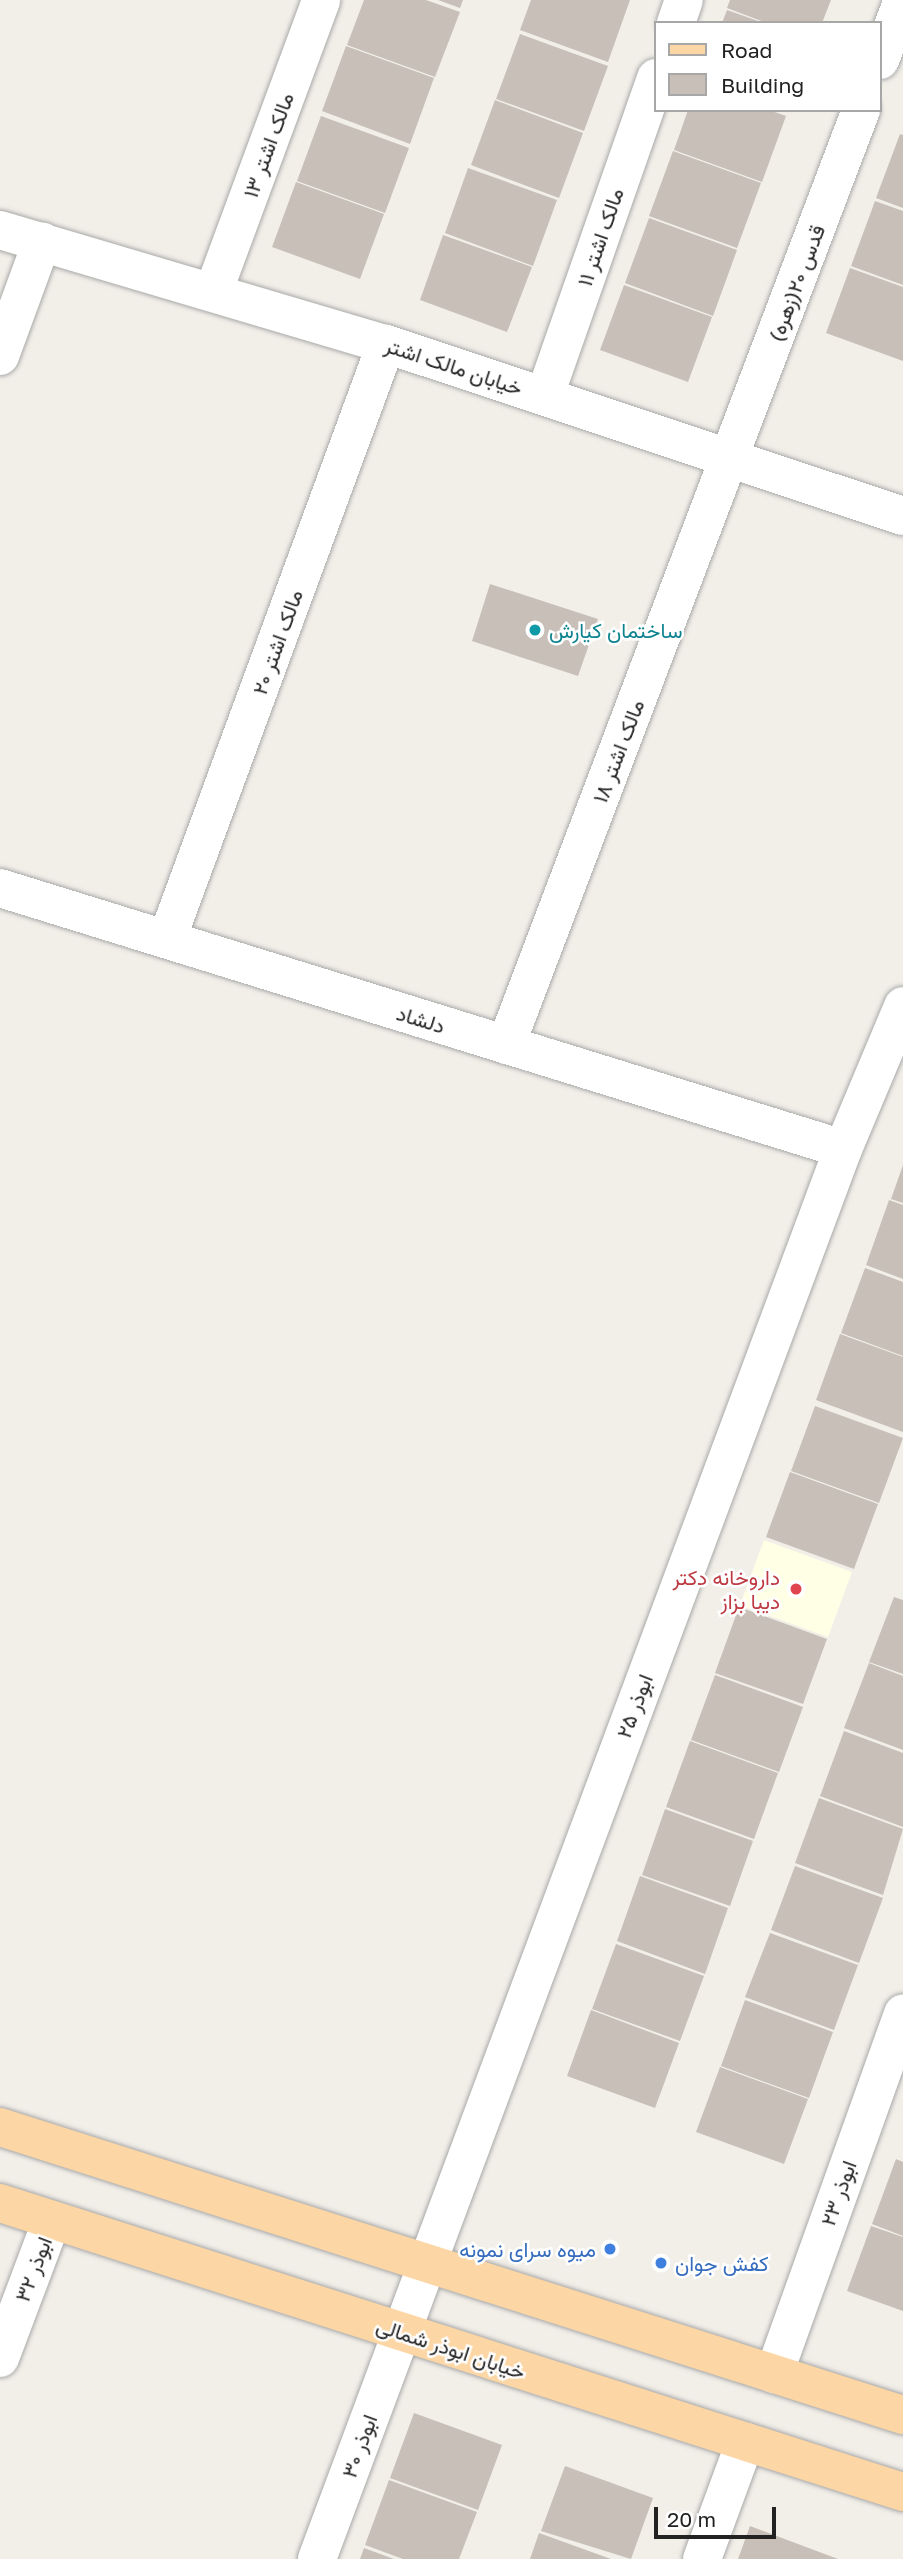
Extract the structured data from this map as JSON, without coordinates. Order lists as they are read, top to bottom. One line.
{"streets":{"main road":["خیابان ابوذر شمالی"],"street":["مالک اشتر ۱۳","مالک اشتر ۱۱","قدس ۲۰(زهره)","خیابان مالک اشتر","مالک اشتر ۲۰","مالک اشتر ۱۸","دلشاد","ابوذر ۲۵","ابوذر ۲۳","ابوذر ۳۲","ابوذر ۳۰"]},"crossings":[["مالک اشتر ۱۳","خیابان مالک اشتر"],["مالک اشتر ۱۱","خیابان مالک اشتر"],["قدس ۲۰(زهره)","خیابان مالک اشتر"],["قدس ۲۰(زهره)","مالک اشتر ۱۸"],["خیابان مالک اشتر","مالک اشتر ۲۰"],["خیابان مالک اشتر","مالک اشتر ۱۸"],["مالک اشتر ۲۰","دلشاد"],["مالک اشتر ۱۸","دلشاد"],["دلشاد","ابوذر ۲۵"],["ابوذر ۲۵","خیابان ابوذر شمالی"],["ابوذر ۲۵","ابوذر ۳۰"],["ابوذر ۳۲","خیابان ابوذر شمالی"],["خیابان ابوذر شمالی","ابوذر ۳۰"]],"places":["ساختمان کیارش","داروخانه دکتر دیبا بزاز","میوه سرای نمونه","کفش جوان"],"legend":["Road","Building"],"scale_bar":"20 m"}
